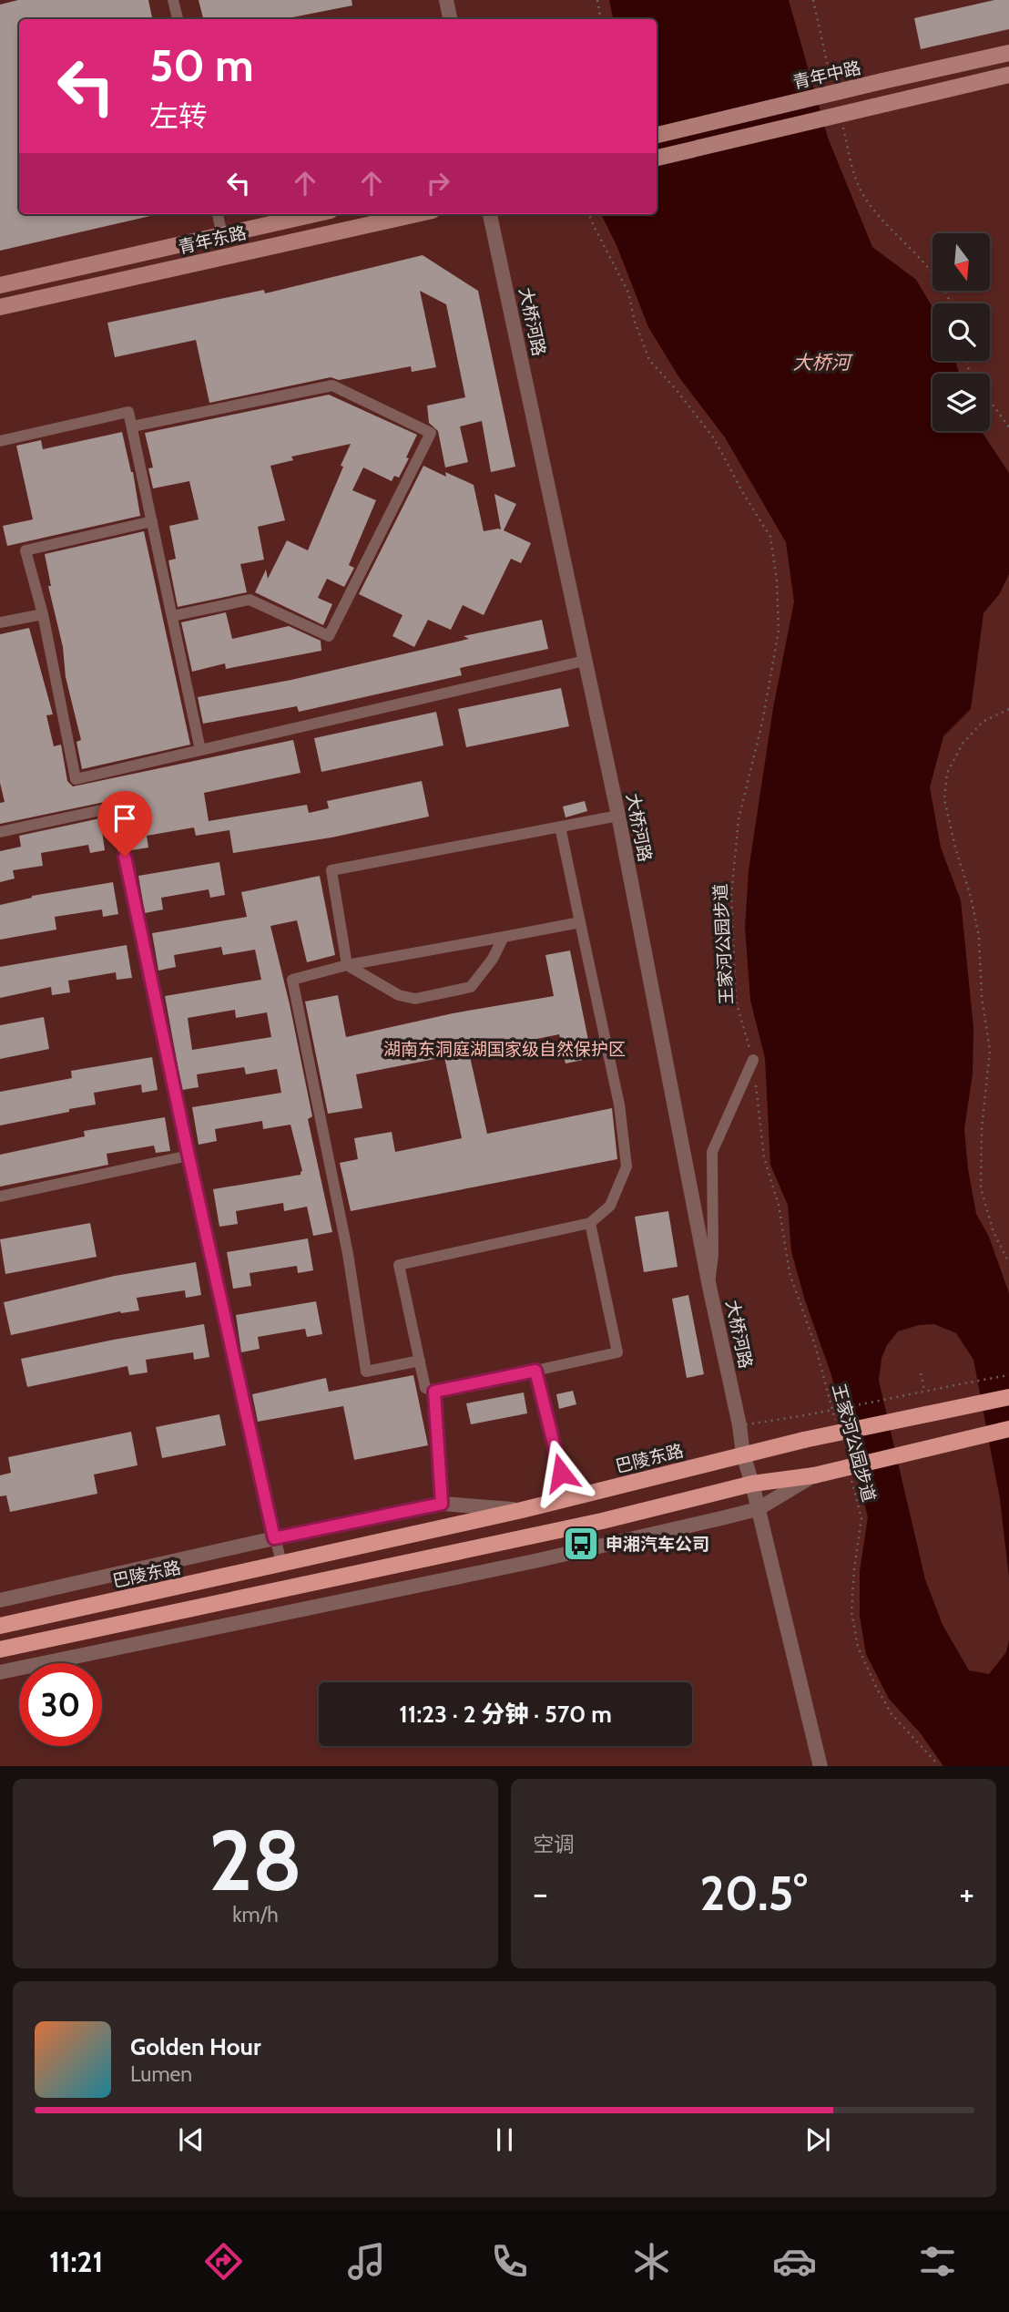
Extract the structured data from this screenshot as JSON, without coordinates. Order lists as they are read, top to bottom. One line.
{"streets":{"main road":["青年中路","青年东路","巴陵东路"],"street":["大桥河路"],"path":["王家河公园步道"]},"crossings":[["大桥河路","巴陵东路"]],"water":["大桥河"],"parks":["湖南东洞庭湖国家级自然保护区"],"places":{"bus stop":["申湘汽车公司"]},"north":"bottom","page":{"turn":["50 m","左转"],"limit":"30","trip":"11:23 · 2 分钟 · 570 m","tile":[["28","km/h"],"空调"],"heat":["−","20.5°","+"],"song":["Golden Hour","Lumen"],"tabs":"11:21"}}
